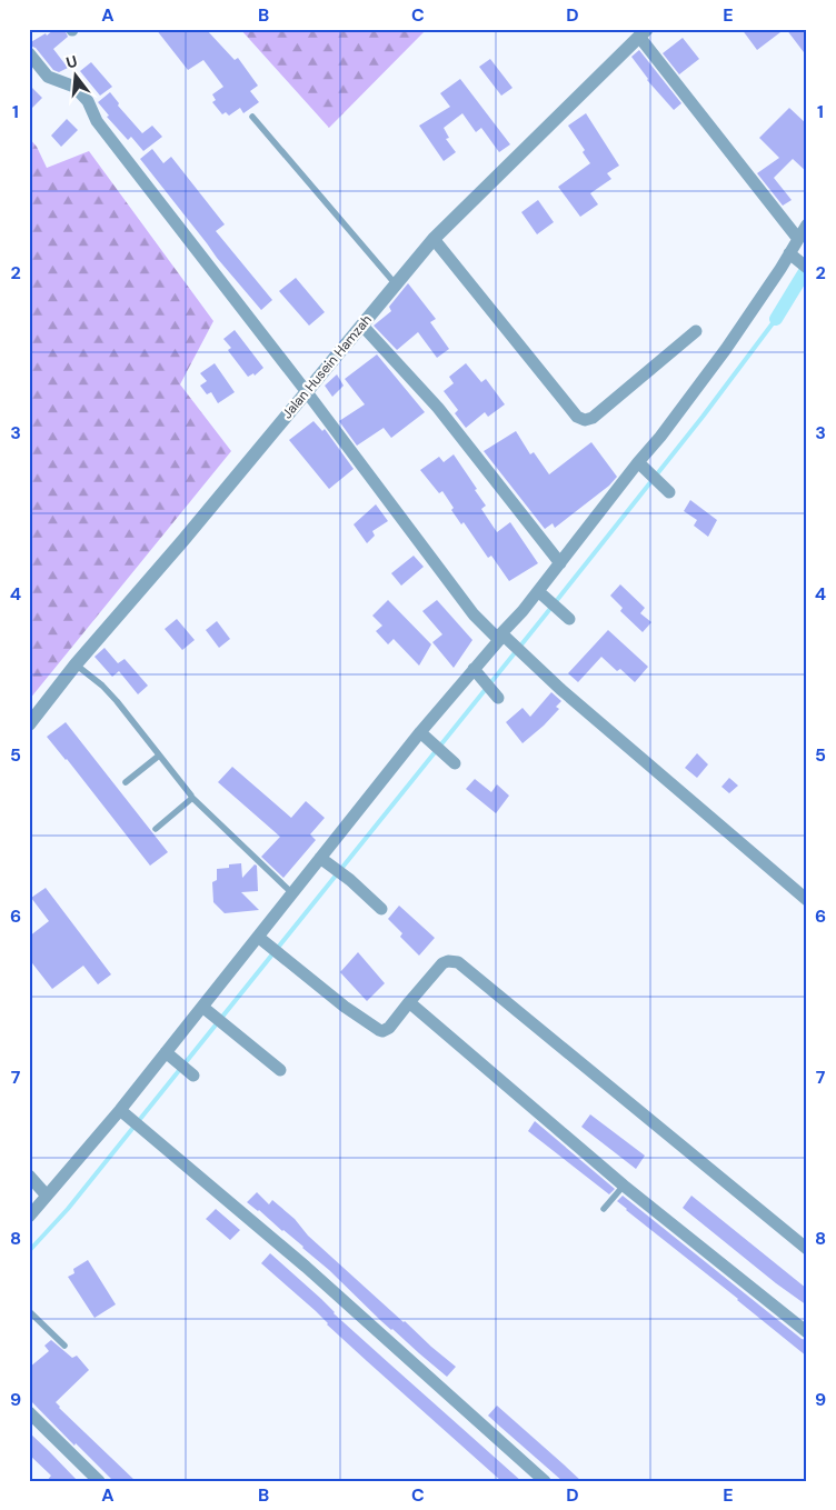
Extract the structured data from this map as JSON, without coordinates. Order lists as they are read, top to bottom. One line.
{"streets":{"street":["Jalan Husein Hamzah"]},"north":"top","grid":{"columns":["A","B","C","D","E"],"rows":["1","2","3","4","5","6","7","8","9"]}}
